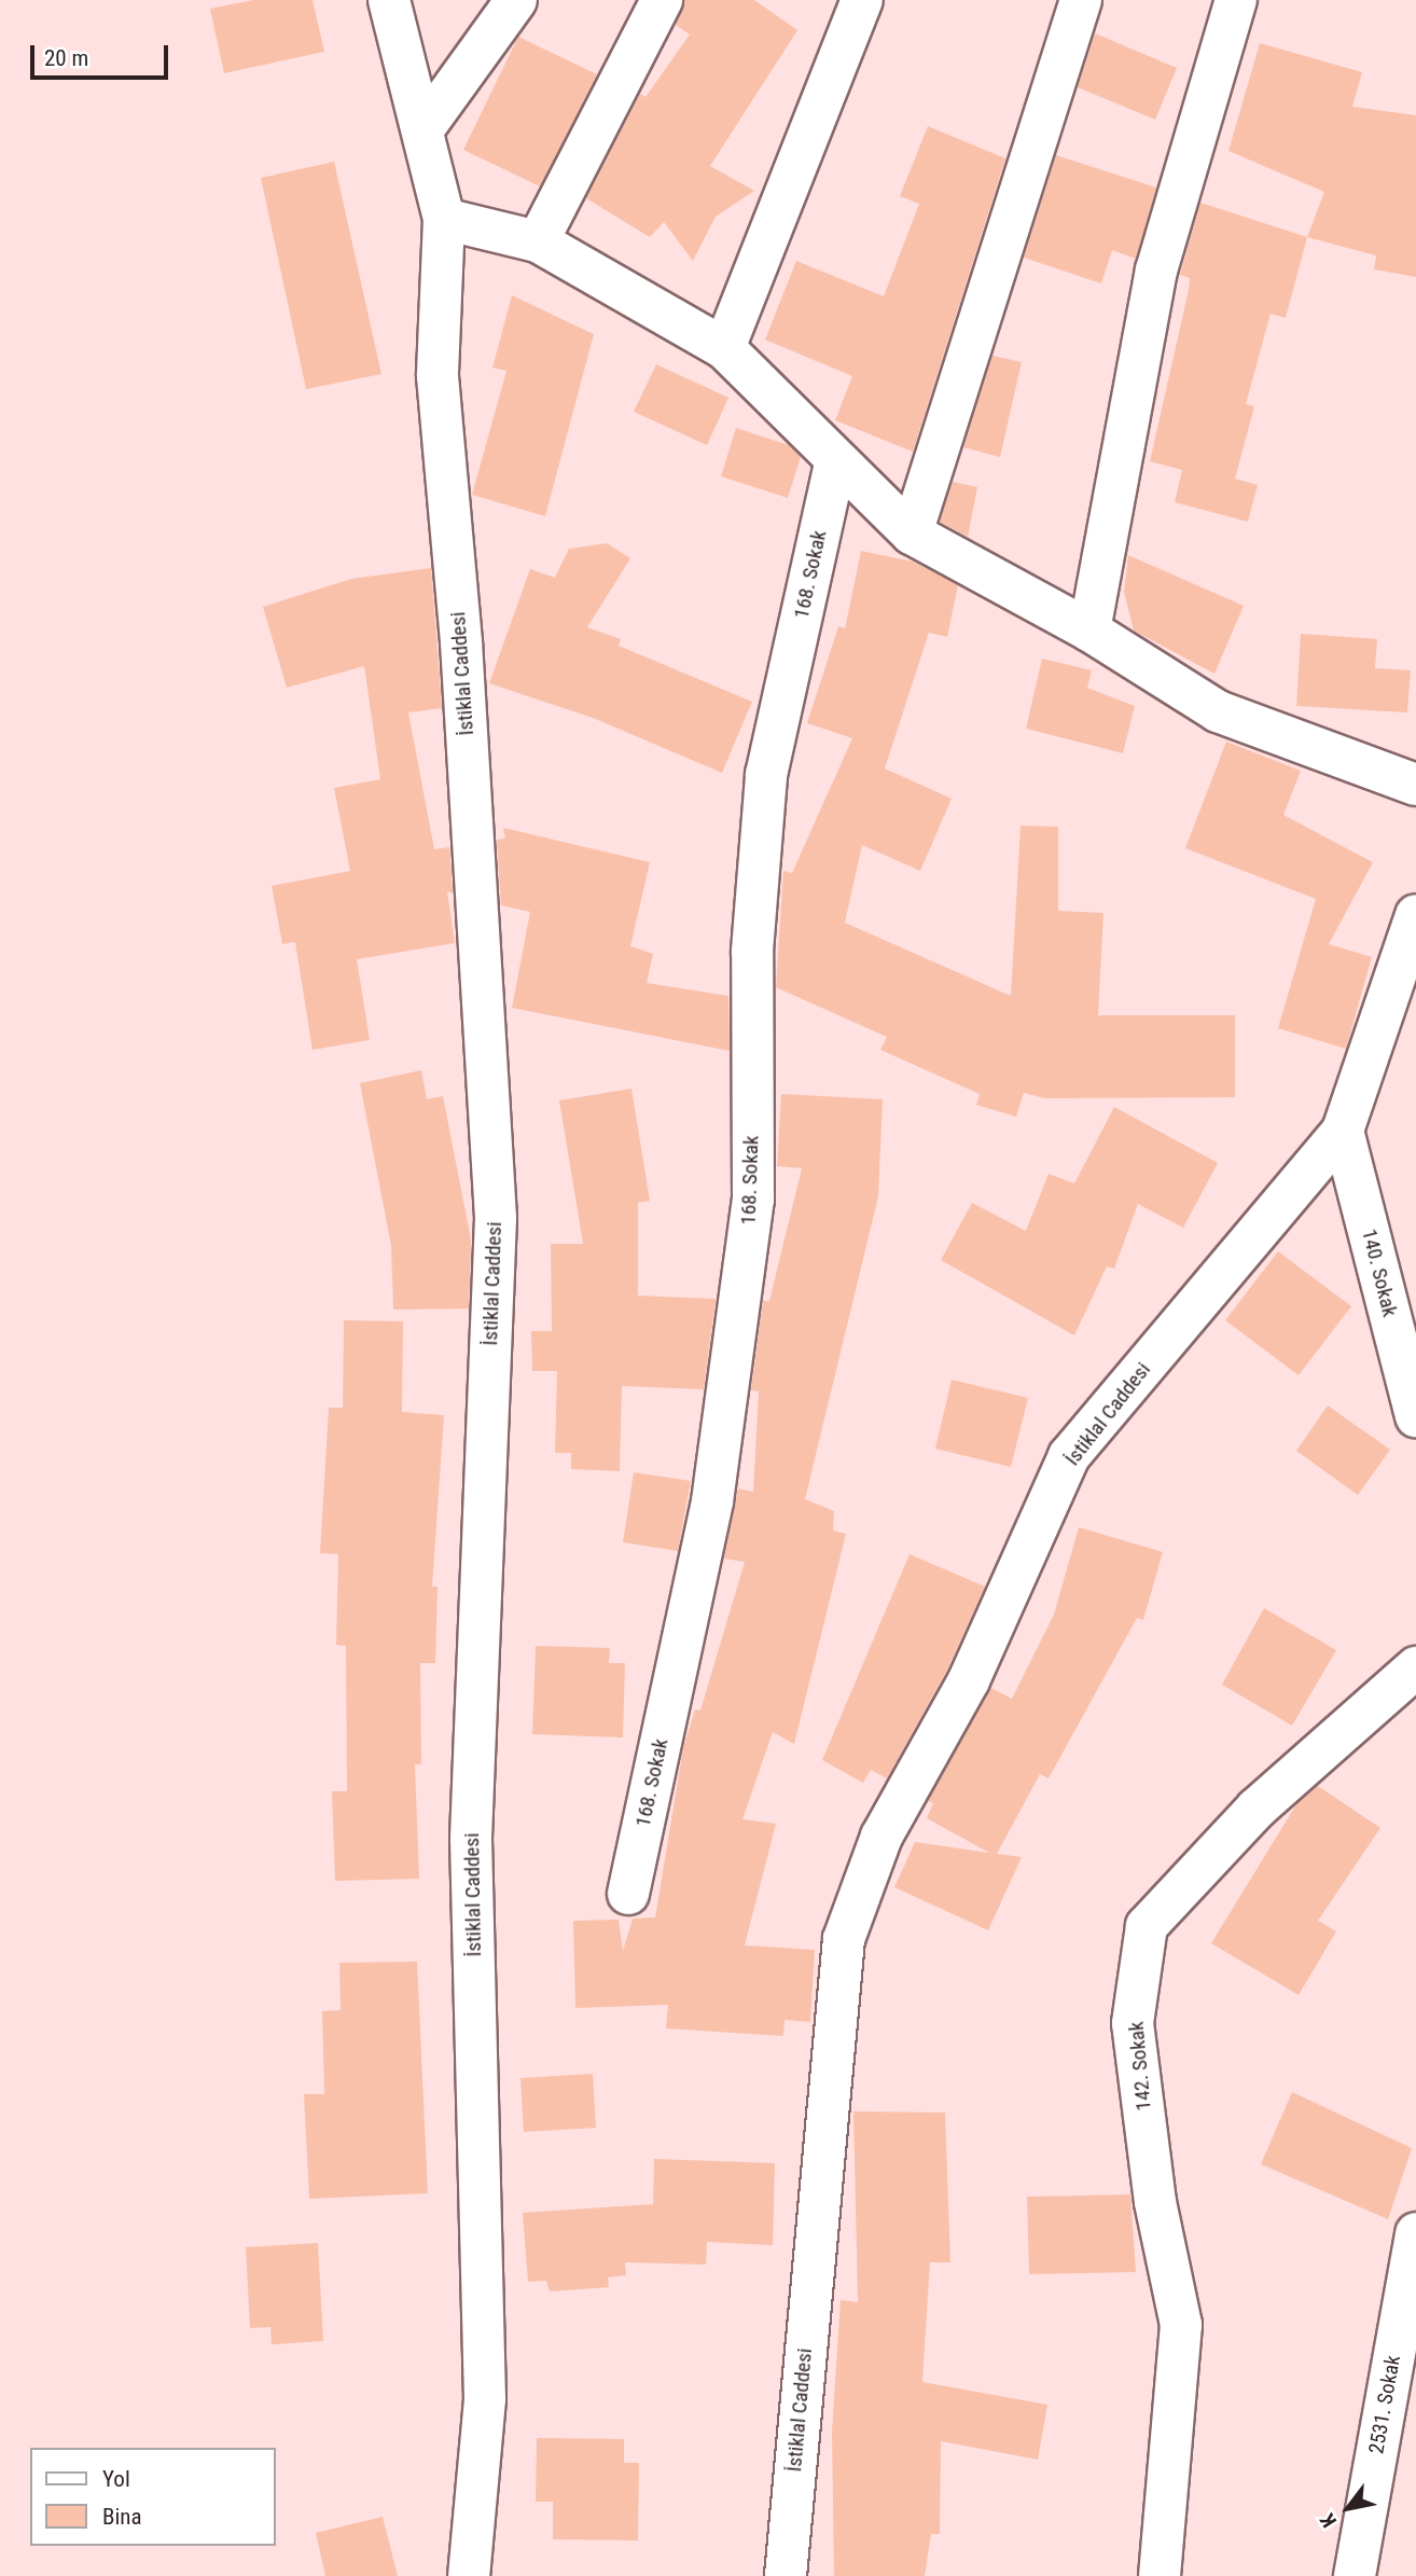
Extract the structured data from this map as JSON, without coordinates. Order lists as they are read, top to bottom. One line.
{"streets":{"street":["168. Sokak","İstiklal Caddesi","140. Sokak","142. Sokak","2531. Sokak"]},"crossings":[["İstiklal Caddesi","140. Sokak"]],"legend":["Yol","Bina"],"scale_bar":"20 m","north":"bottom left"}
